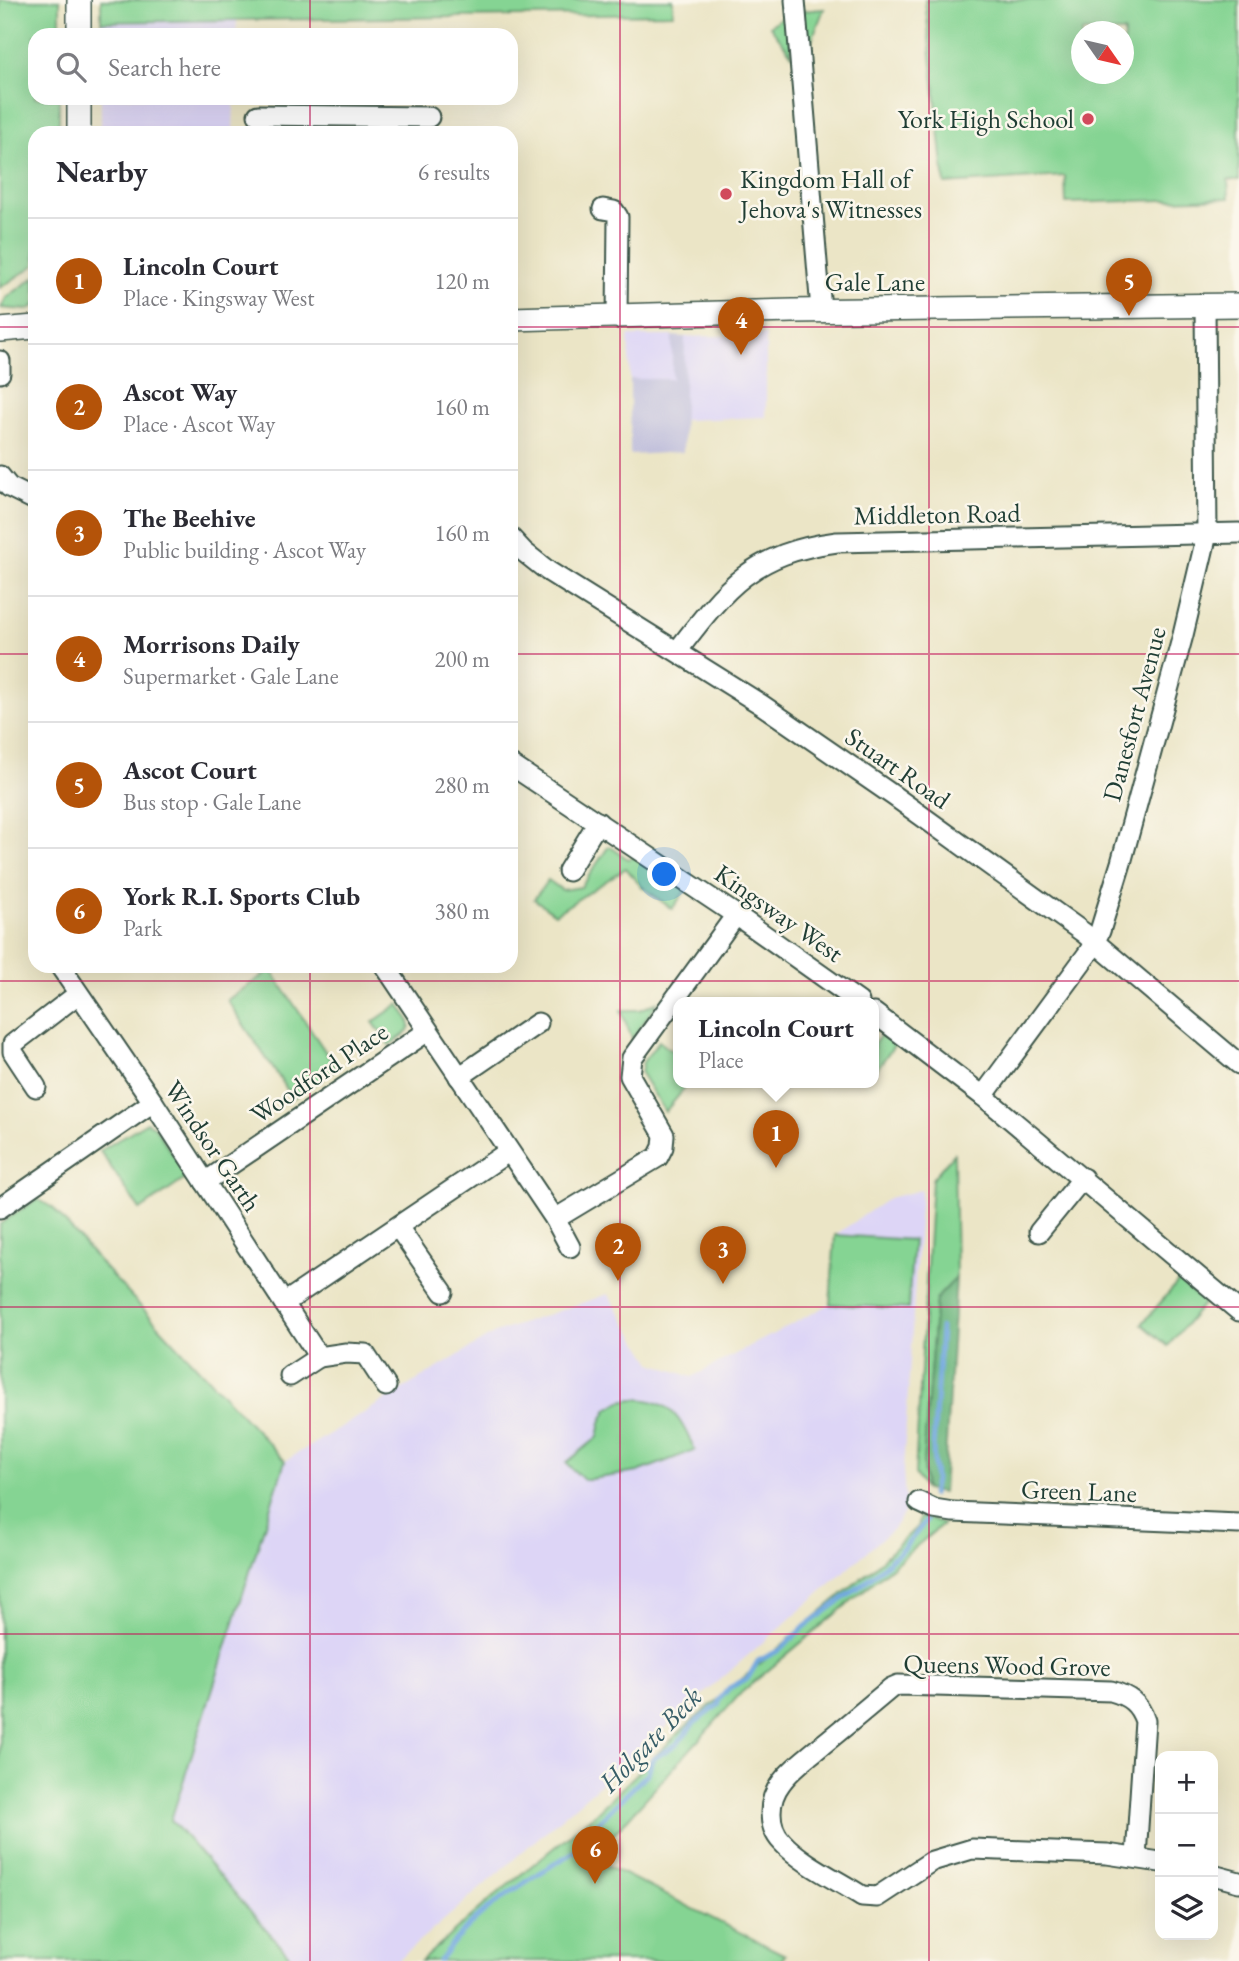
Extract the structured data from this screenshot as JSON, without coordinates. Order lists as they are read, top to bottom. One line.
{"streets":{"street":["Gale Lane","Middleton Road","Danesfort Avenue","Stuart Road","Kingsway West","Woodford Place","Windsor Garth","Green Lane","Queens Wood Grove"]},"crossings":[["Gale Lane","Danesfort Avenue"],["Middleton Road","Danesfort Avenue"],["Middleton Road","Stuart Road"],["Danesfort Avenue","Stuart Road"],["Woodford Place","Windsor Garth"]],"water":["Holgate Beck"],"places":["York High School","Kingdom Hall of Jehova's Witnesses"],"north":"bottom right","page":{"search":"Search here","heading":["Nearby","6 results"],"list":[{"mark":"1","name":"Lincoln Court","note":"Place · Kingsway West","value":"120 m"},{"mark":"2","name":"Ascot Way","note":"Place · Ascot Way","value":"160 m"},{"mark":"3","name":"The Beehive","note":"Public building · Ascot Way","value":"160 m"},{"mark":"4","name":"Morrisons Daily","note":"Supermarket · Gale Lane","value":"200 m"},{"mark":"5","name":"Ascot Court","note":"Bus stop · Gale Lane","value":"280 m"},{"mark":"6","name":"York R.I. Sports Club","note":"Park","value":"380 m"}],"pins":["5","4","1","2","3","6"],"popup":["Lincoln Court","Place"],"map_buttons":["+","−"]}}
